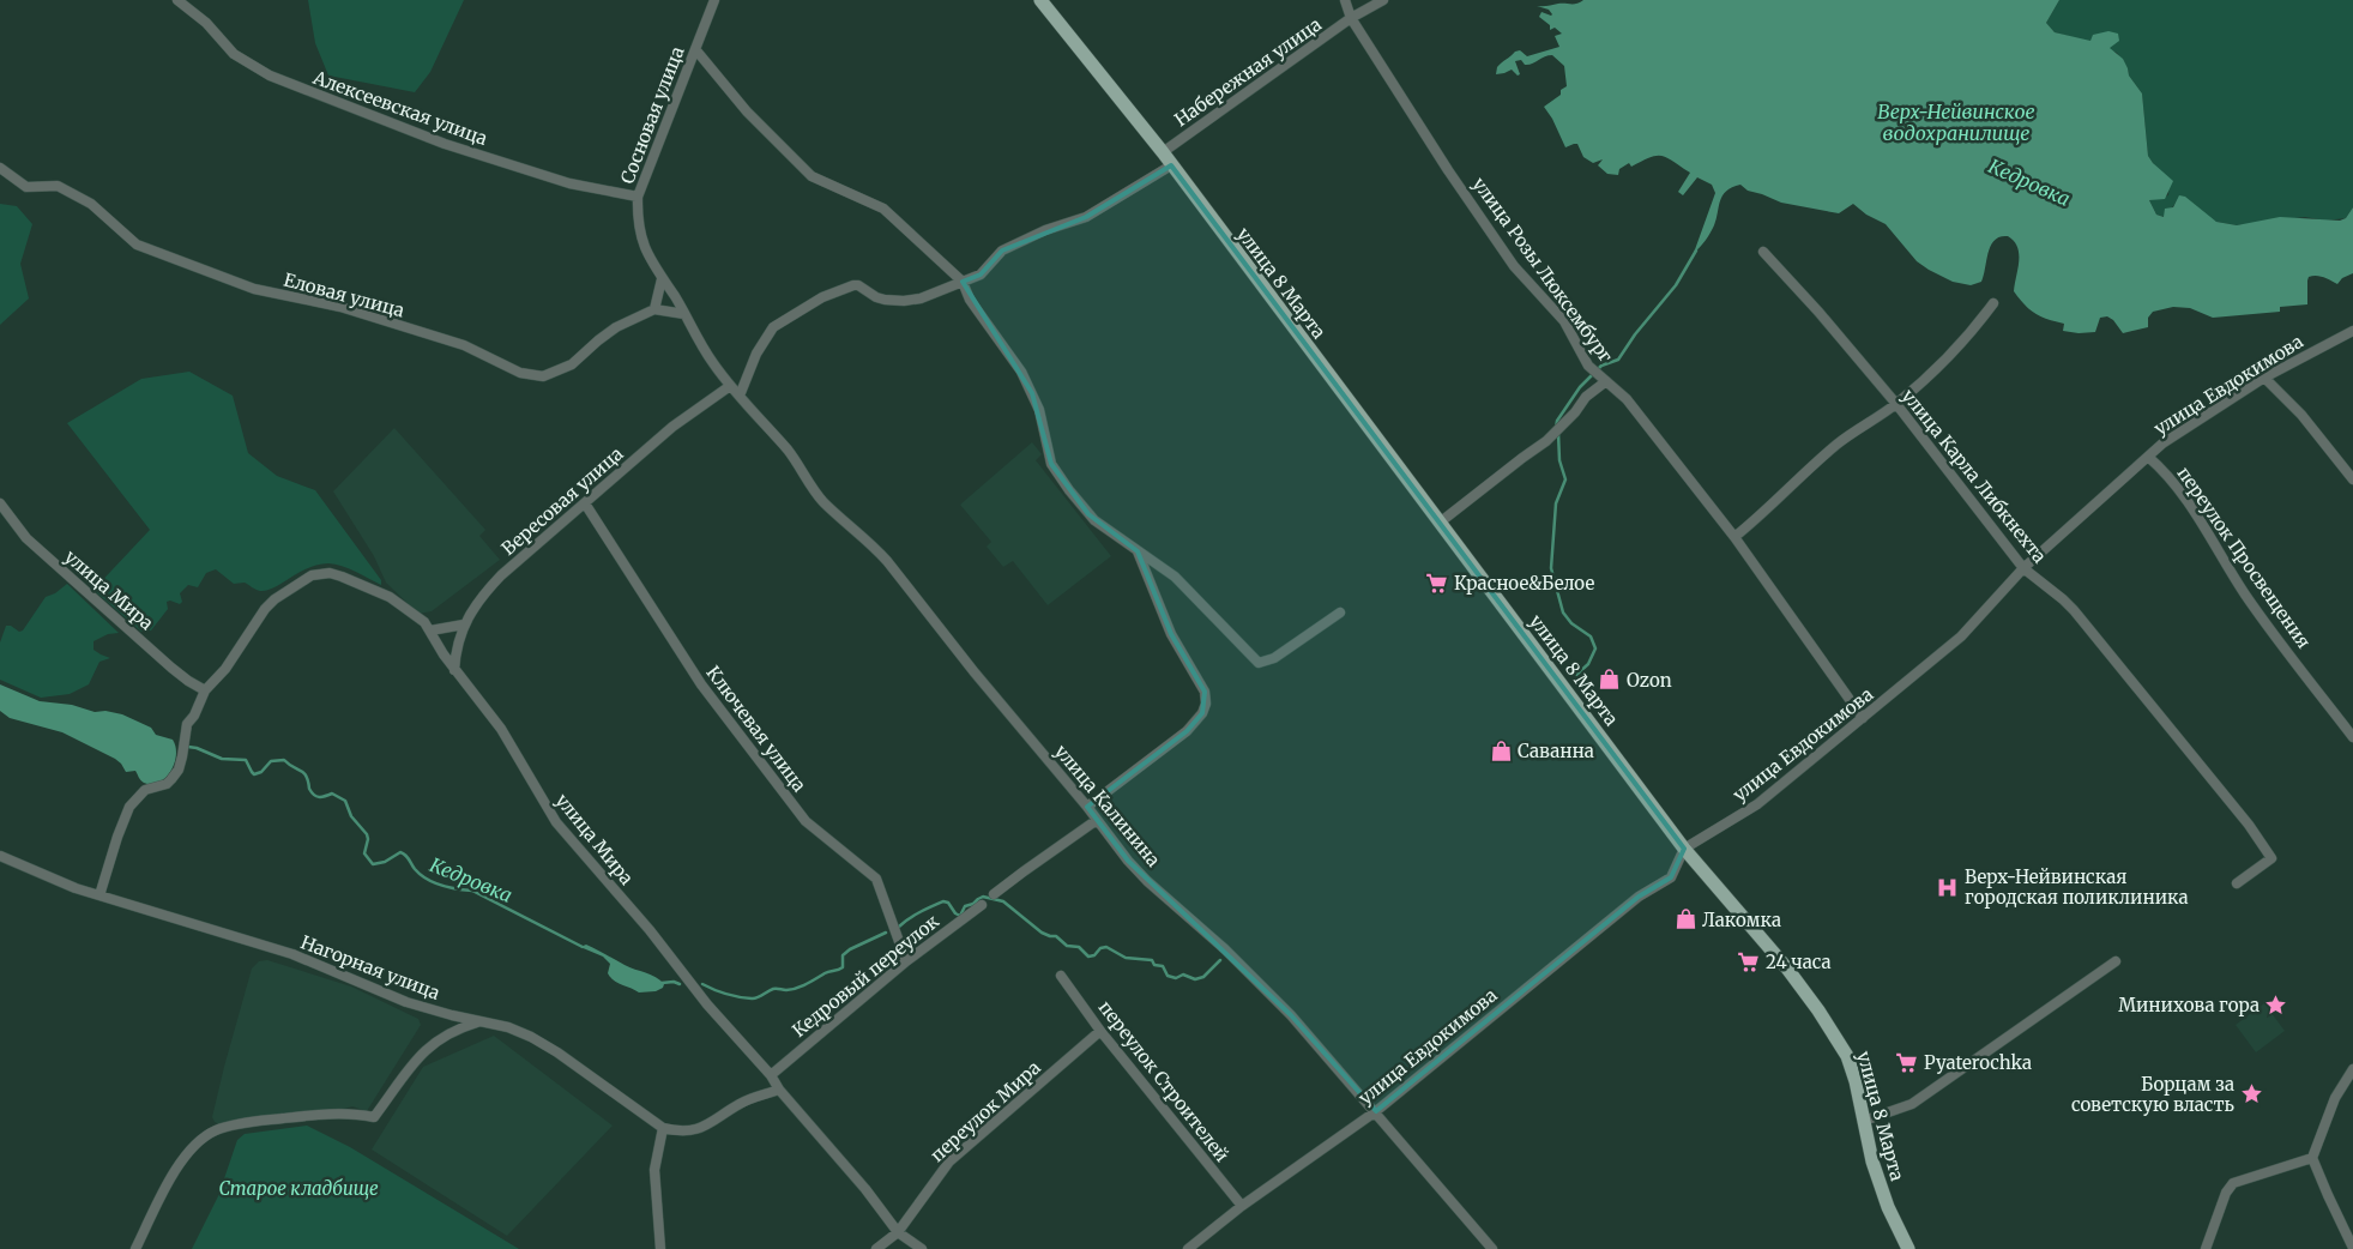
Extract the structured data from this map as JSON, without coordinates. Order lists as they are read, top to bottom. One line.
{"streets":{"main road":["улица 8 Марта"],"street":["Набережная улица","Алексеевская улица","Сосновая улица","улица Розы Люксембург","Еловая улица","улица Евдокимова","улица Карла Либкнехта","Вересовая улица","переулок Просвещения","улица Мира","Ключевая улица","улица Калинина","Нагорная улица","Кедровый переулок","переулок Строителей","переулок Мира"]},"crossings":[["Набережная улица","улица Розы Люксембург"],["Набережная улица","улица 8 Марта"],["Алексеевская улица","Сосновая улица"],["Сосновая улица","Вересовая улица"],["Сосновая улица","улица Калинина"],["улица Розы Люксембург","улица Евдокимова"],["улица 8 Марта","улица Евдокимова"],["улица Евдокимова","улица Карла Либкнехта"],["улица Евдокимова","переулок Просвещения"],["улица Евдокимова","улица Калинина"],["улица Евдокимова","переулок Строителей"],["Вересовая улица","улица Мира"],["Вересовая улица","Ключевая улица"],["улица Мира","Нагорная улица"],["улица Мира","Кедровый переулок"],["улица Мира","переулок Мира"],["Ключевая улица","Кедровый переулок"],["переулок Строителей","переулок Мира"]],"water":["Верх-Нейвинское водохранилище","Кедровка"],"parks":["Старое кладбище"],"places":{"supermarket":["Красное&Белое","24 часа","Pyaterochka"],"shop":["Ozon","Саванна","Лакомка"],"hospital":["Верх-Нейвинская городская поликлиника"],"place":["Минихова гора","Борцам за советскую власть"]}}
